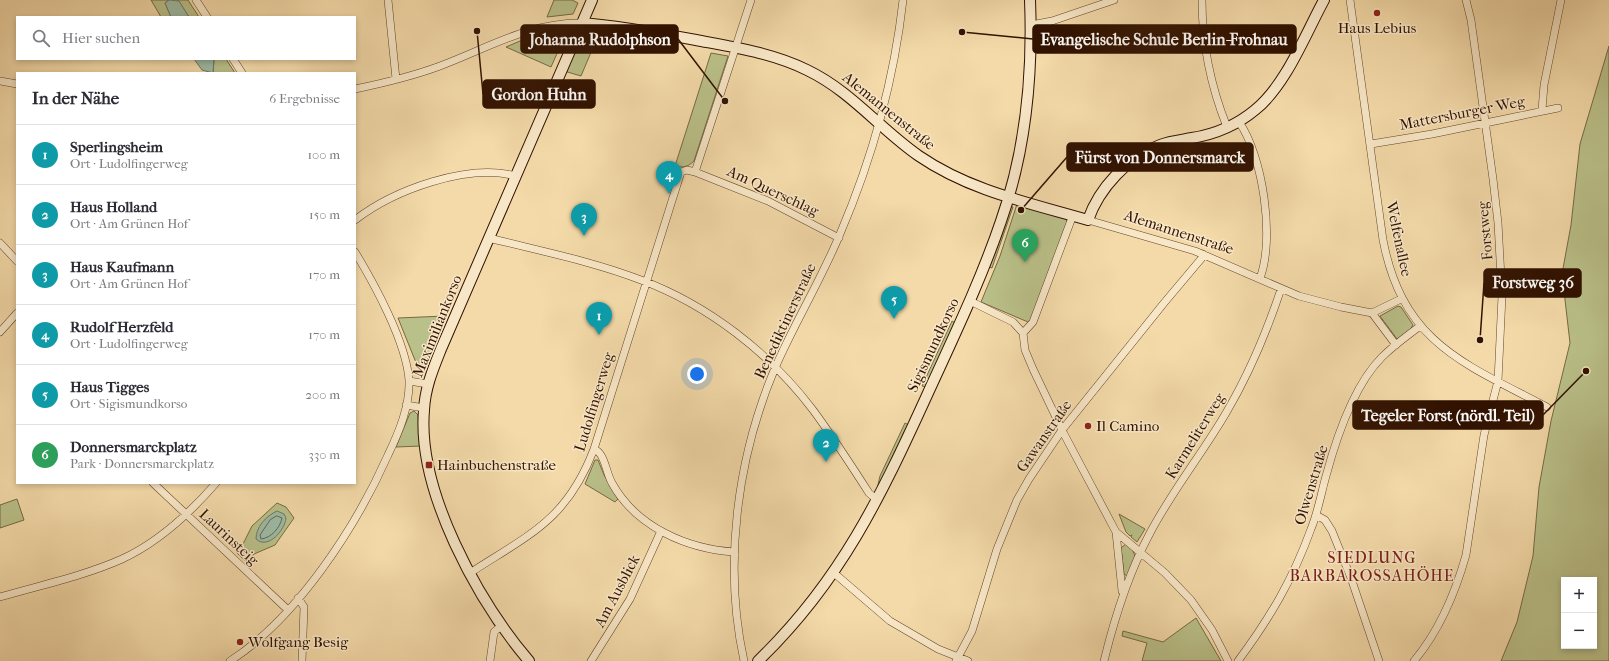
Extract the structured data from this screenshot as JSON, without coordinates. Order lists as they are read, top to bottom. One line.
{"streets":{"street":["Alemannenstraße","Mattersburger Weg","Am Querschlag","Forstweg","Welfenallee","Benediktinerstraße","Maximiliankorso","Sigismundkorso","Ludolfingerweg","Gawanstraße","Karmeliterweg","Olwenstraße","Laurinsteig","Am Ausblick"]},"crossings":[["Alemannenstraße","Benediktinerstraße"],["Alemannenstraße","Maximiliankorso"],["Alemannenstraße","Sigismundkorso"],["Alemannenstraße","Gawanstraße"],["Alemannenstraße","Karmeliterweg"],["Mattersburger Weg","Forstweg"],["Mattersburger Weg","Welfenallee"],["Am Querschlag","Benediktinerstraße"],["Am Querschlag","Ludolfingerweg"],["Forstweg","Welfenallee"],["Welfenallee","Olwenstraße"],["Maximiliankorso","Ludolfingerweg"]],"districts":["SIEDLUNG BARBAROSSAHÖHE"],"places":{"other":["Haus Lebius","Gordon Huhn","Evangelische Schule Berlin-Frohnau","Johanna Rudolphson","Fürst von Donnersmarck","Forstweg 36","Tegeler Forst (nördl. Teil)","Il Camino","Wolfgang Besig"],"transit":["Hainbuchenstraße"]},"page":{"search":"Hier suchen","heading":["In der Nähe","6 Ergebnisse"],"list":[{"mark":"1","name":"Sperlingsheim","note":"Ort · Ludolfingerweg","value":"100 m"},{"mark":"2","name":"Haus Holland","note":"Ort · Am Grünen Hof","value":"150 m"},{"mark":"3","name":"Haus Kaufmann","note":"Ort · Am Grünen Hof","value":"170 m"},{"mark":"4","name":"Rudolf Herzfeld","note":"Ort · Ludolfingerweg","value":"170 m"},{"mark":"5","name":"Haus Tigges","note":"Ort · Sigismundkorso","value":"200 m"},{"mark":"6","name":"Donnersmarckplatz","note":"Park · Donnersmarckplatz","value":"330 m"}],"pins":["4","3","6","5","1","2"],"map_buttons":["+","−"]}}
